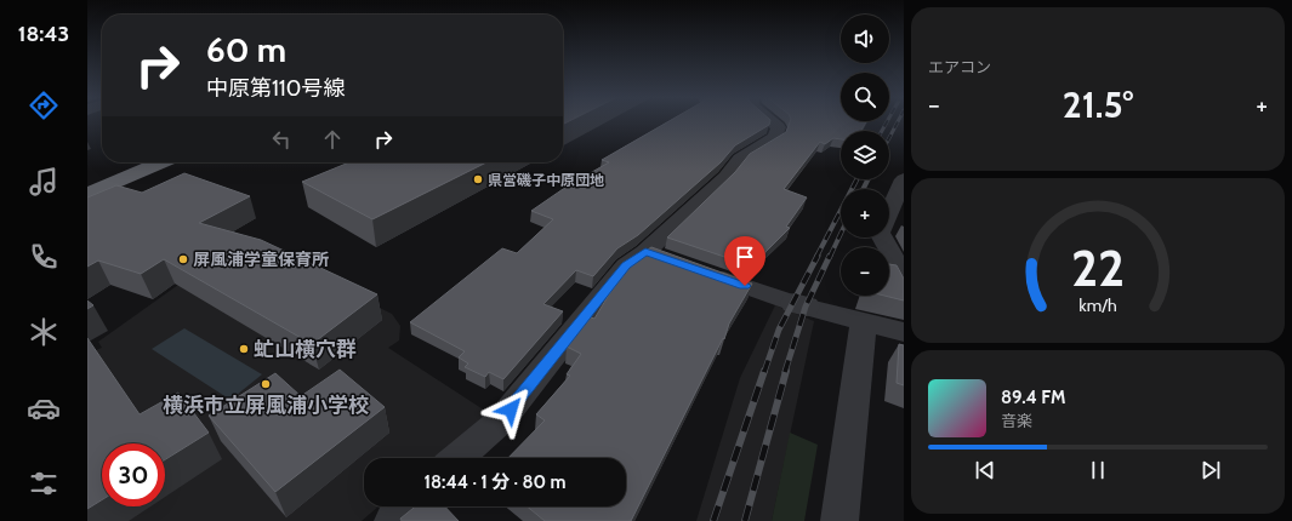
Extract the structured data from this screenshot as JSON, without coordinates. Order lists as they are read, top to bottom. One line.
{"places":["県営磯子中原団地","屏風浦学童保育所","虻山横穴群","横浜市立屏風浦小学校"],"page":{"tabs":"18:43","tile":"エアコン","map_buttons":["+","−"],"turn":["60 m","中原第110号線"],"heat":["−","21.5°","+"],"song":["89.4 FM","音楽"],"limit":"30","trip":"18:44 · 1 分 · 80 m","gauge":["22","km/h"]}}
